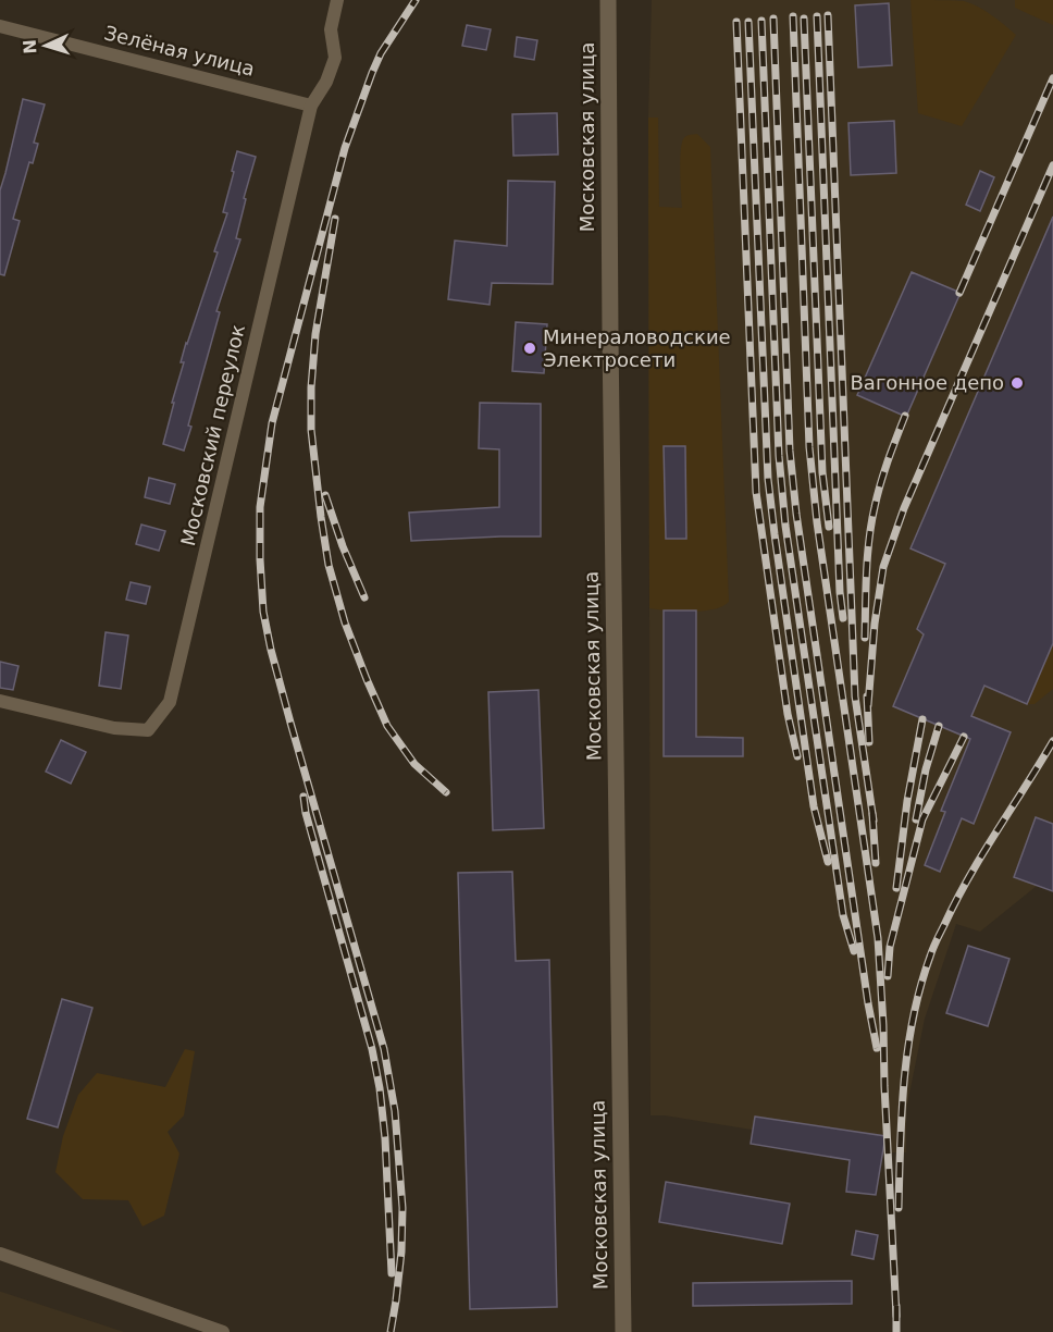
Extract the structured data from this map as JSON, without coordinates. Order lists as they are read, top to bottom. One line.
{"streets":{"street":["Зелёная улица","Московская улица","Московский переулок"]},"crossings":[["Зелёная улица","Московский переулок"]],"places":["Минераловодские Электросети","Вагонное депо"],"north":"left"}
